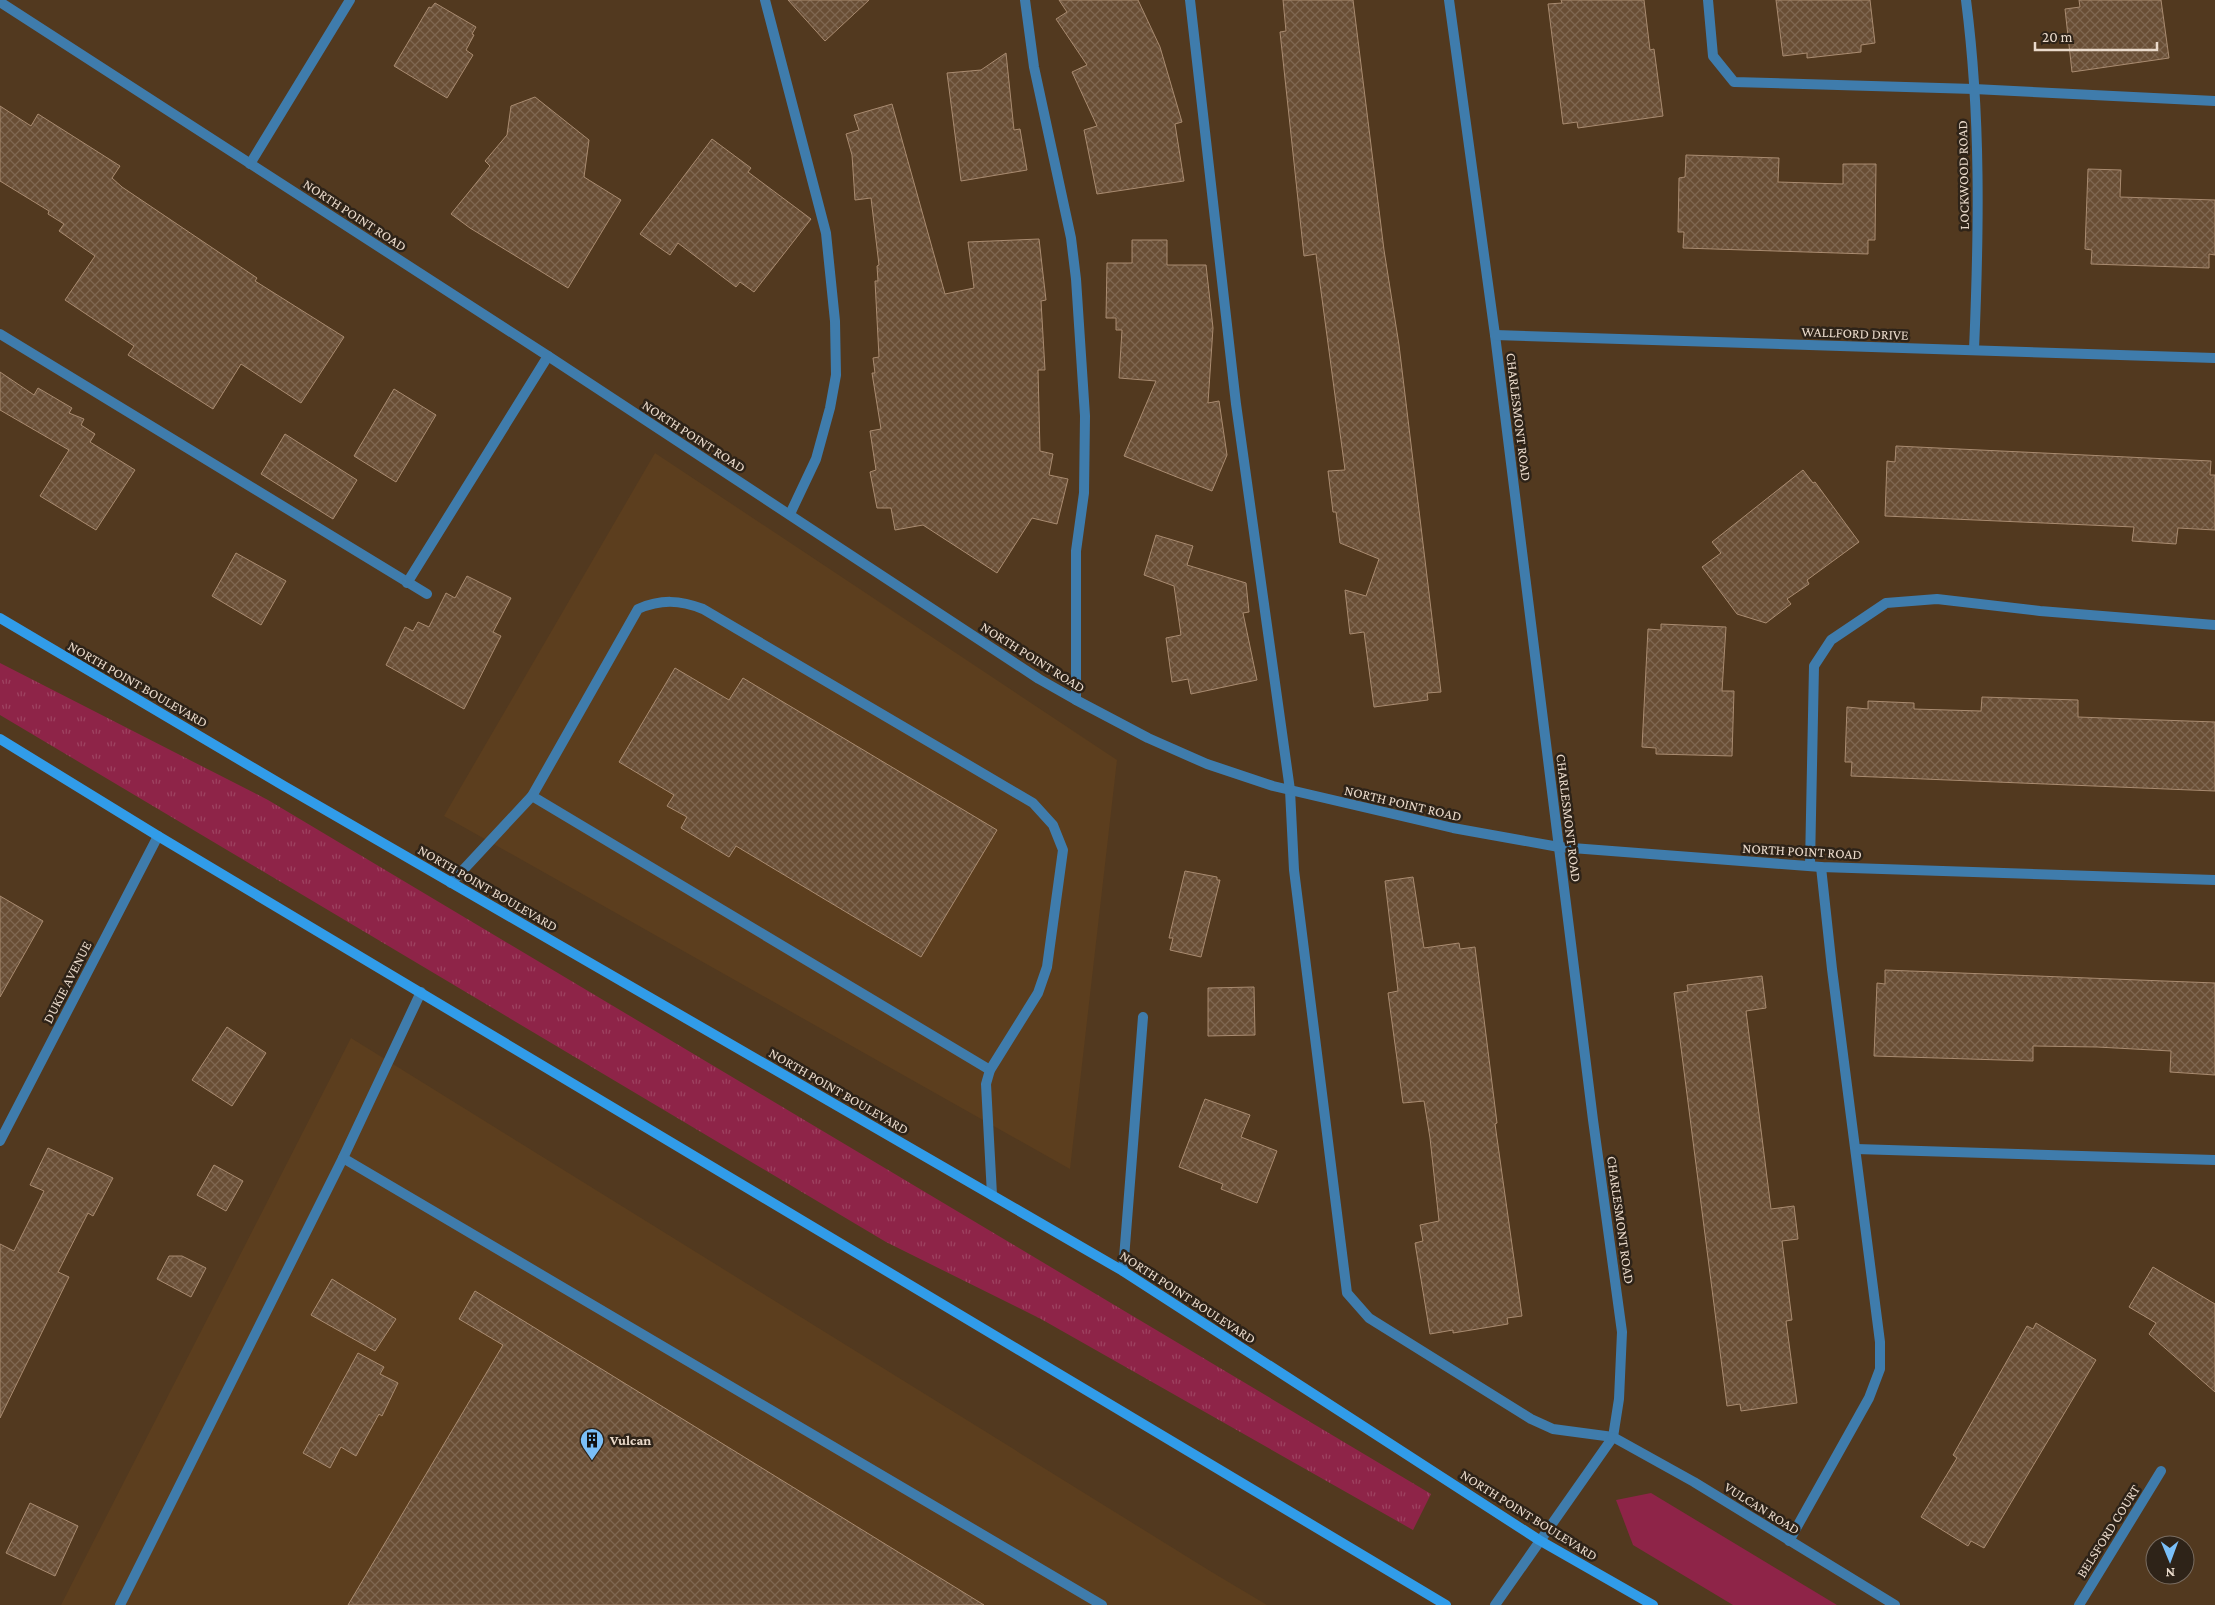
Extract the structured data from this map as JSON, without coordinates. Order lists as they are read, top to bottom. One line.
{"streets":{"main road":["NORTH POINT BOULEVARD"],"street":["LOCKWOOD ROAD","NORTH POINT ROAD","WALLFORD DRIVE","CHARLESMONT ROAD","DUKIE AVENUE","VULCAN ROAD","BELSFORD COURT"]},"crossings":[["LOCKWOOD ROAD","WALLFORD DRIVE"],["NORTH POINT ROAD","CHARLESMONT ROAD"],["NORTH POINT ROAD","VULCAN ROAD"],["WALLFORD DRIVE","CHARLESMONT ROAD"],["CHARLESMONT ROAD","NORTH POINT BOULEVARD"],["CHARLESMONT ROAD","VULCAN ROAD"]],"places":{"building":["Vulcan"]},"scale_bar":"20 m","north":"bottom"}
